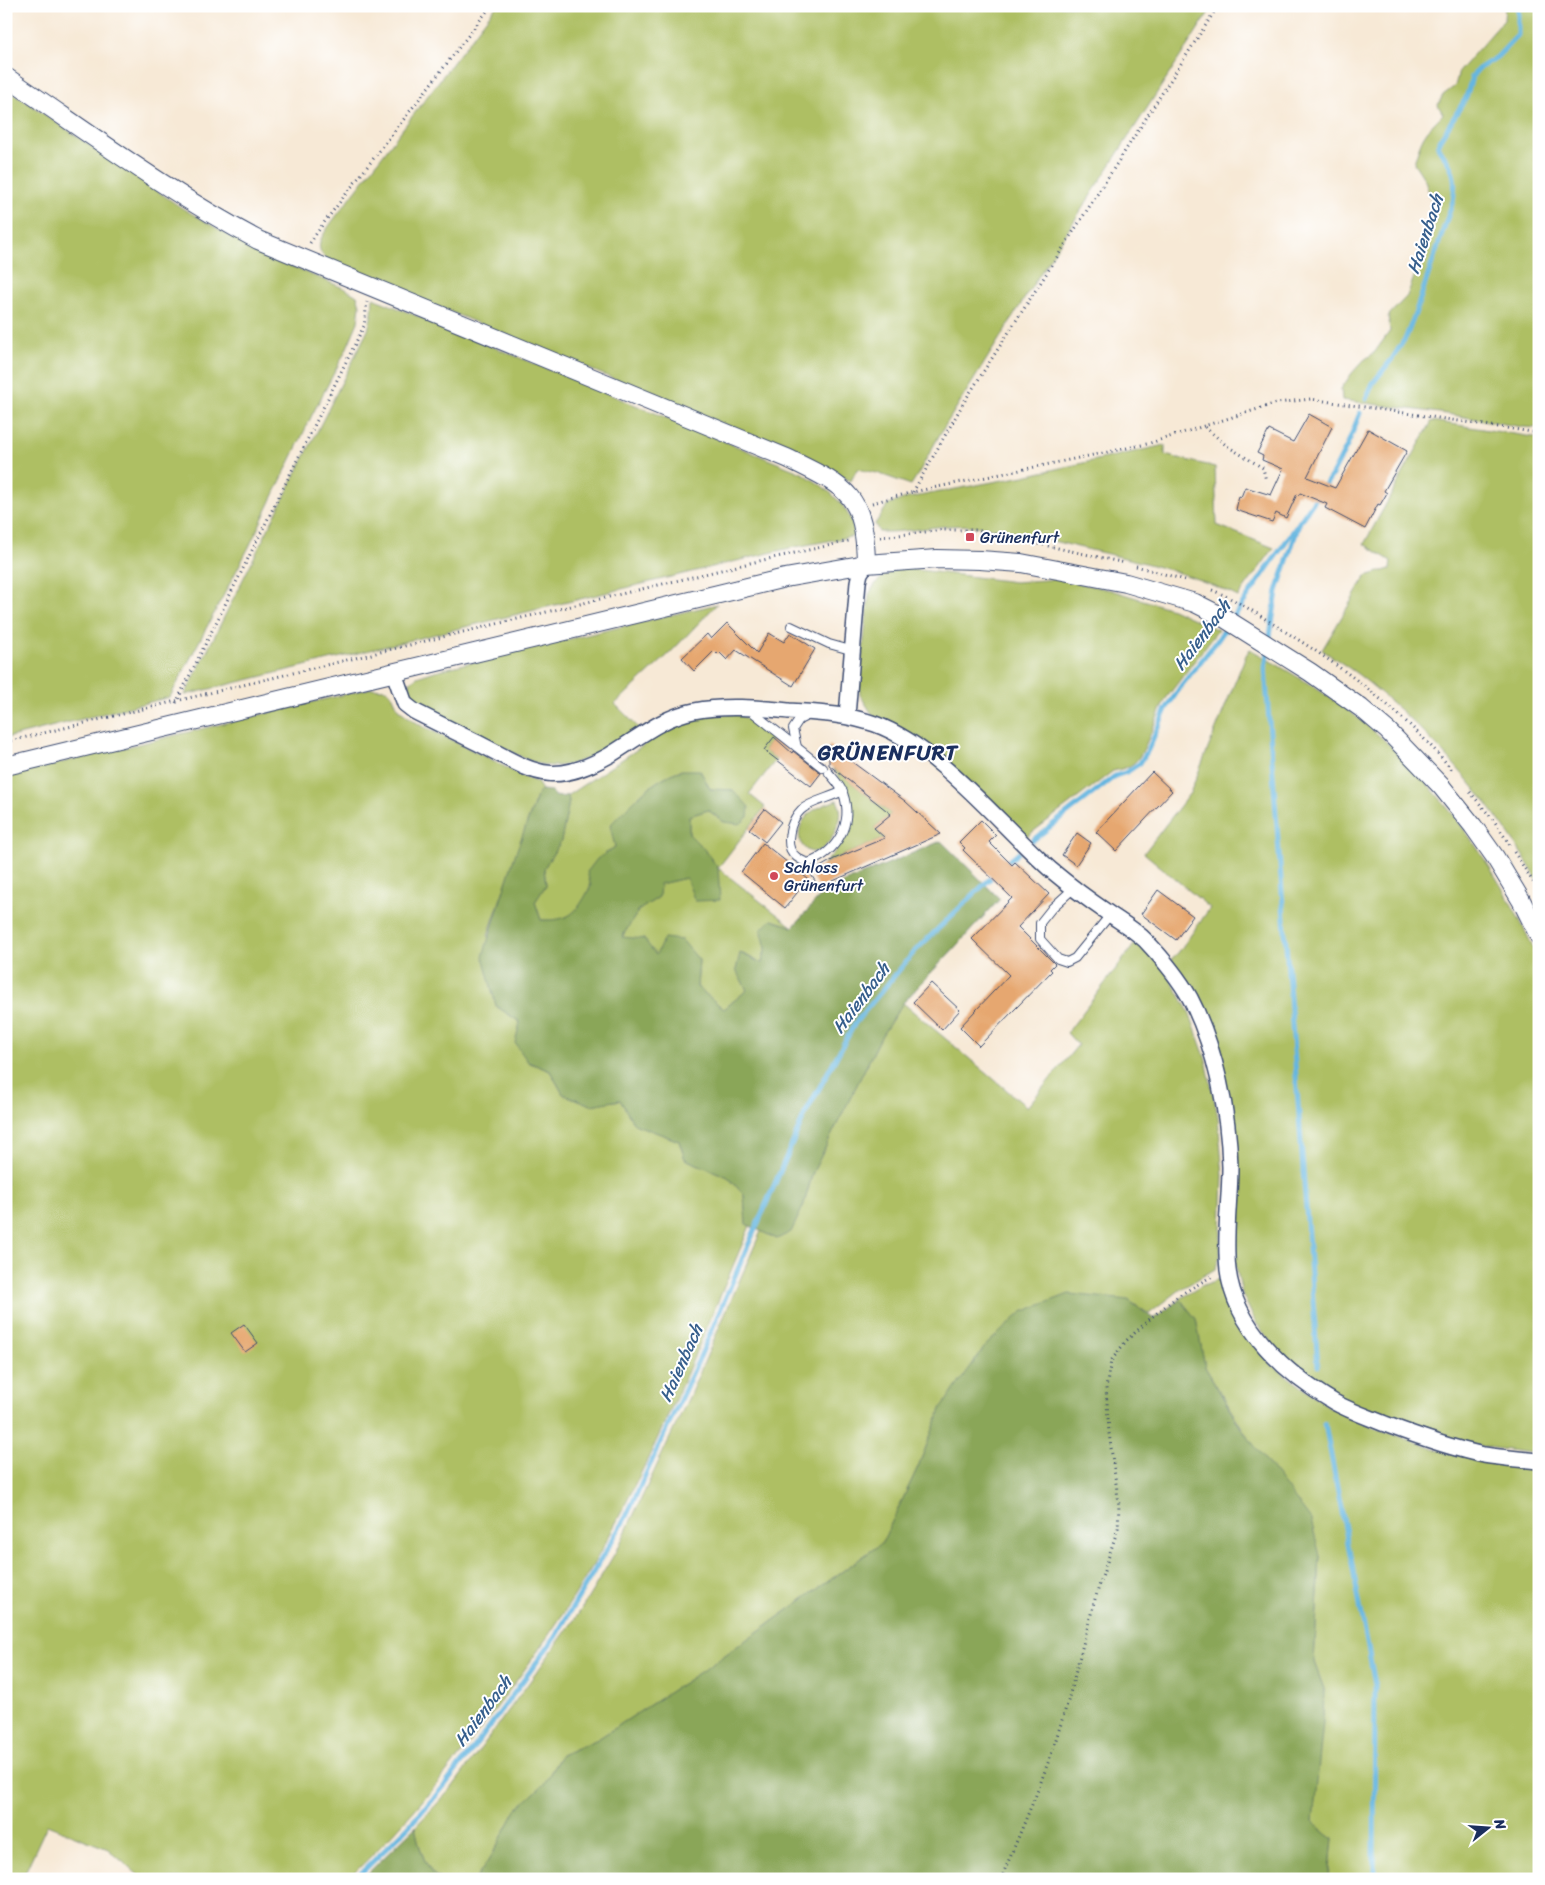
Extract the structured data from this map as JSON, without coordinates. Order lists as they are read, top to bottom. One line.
{"districts":["GRÜNENFURT"],"water":["Haienbach"],"places":{"transit":["Grünenfurt"],"other":["Schloss Grünenfurt"]},"north":"right"}
